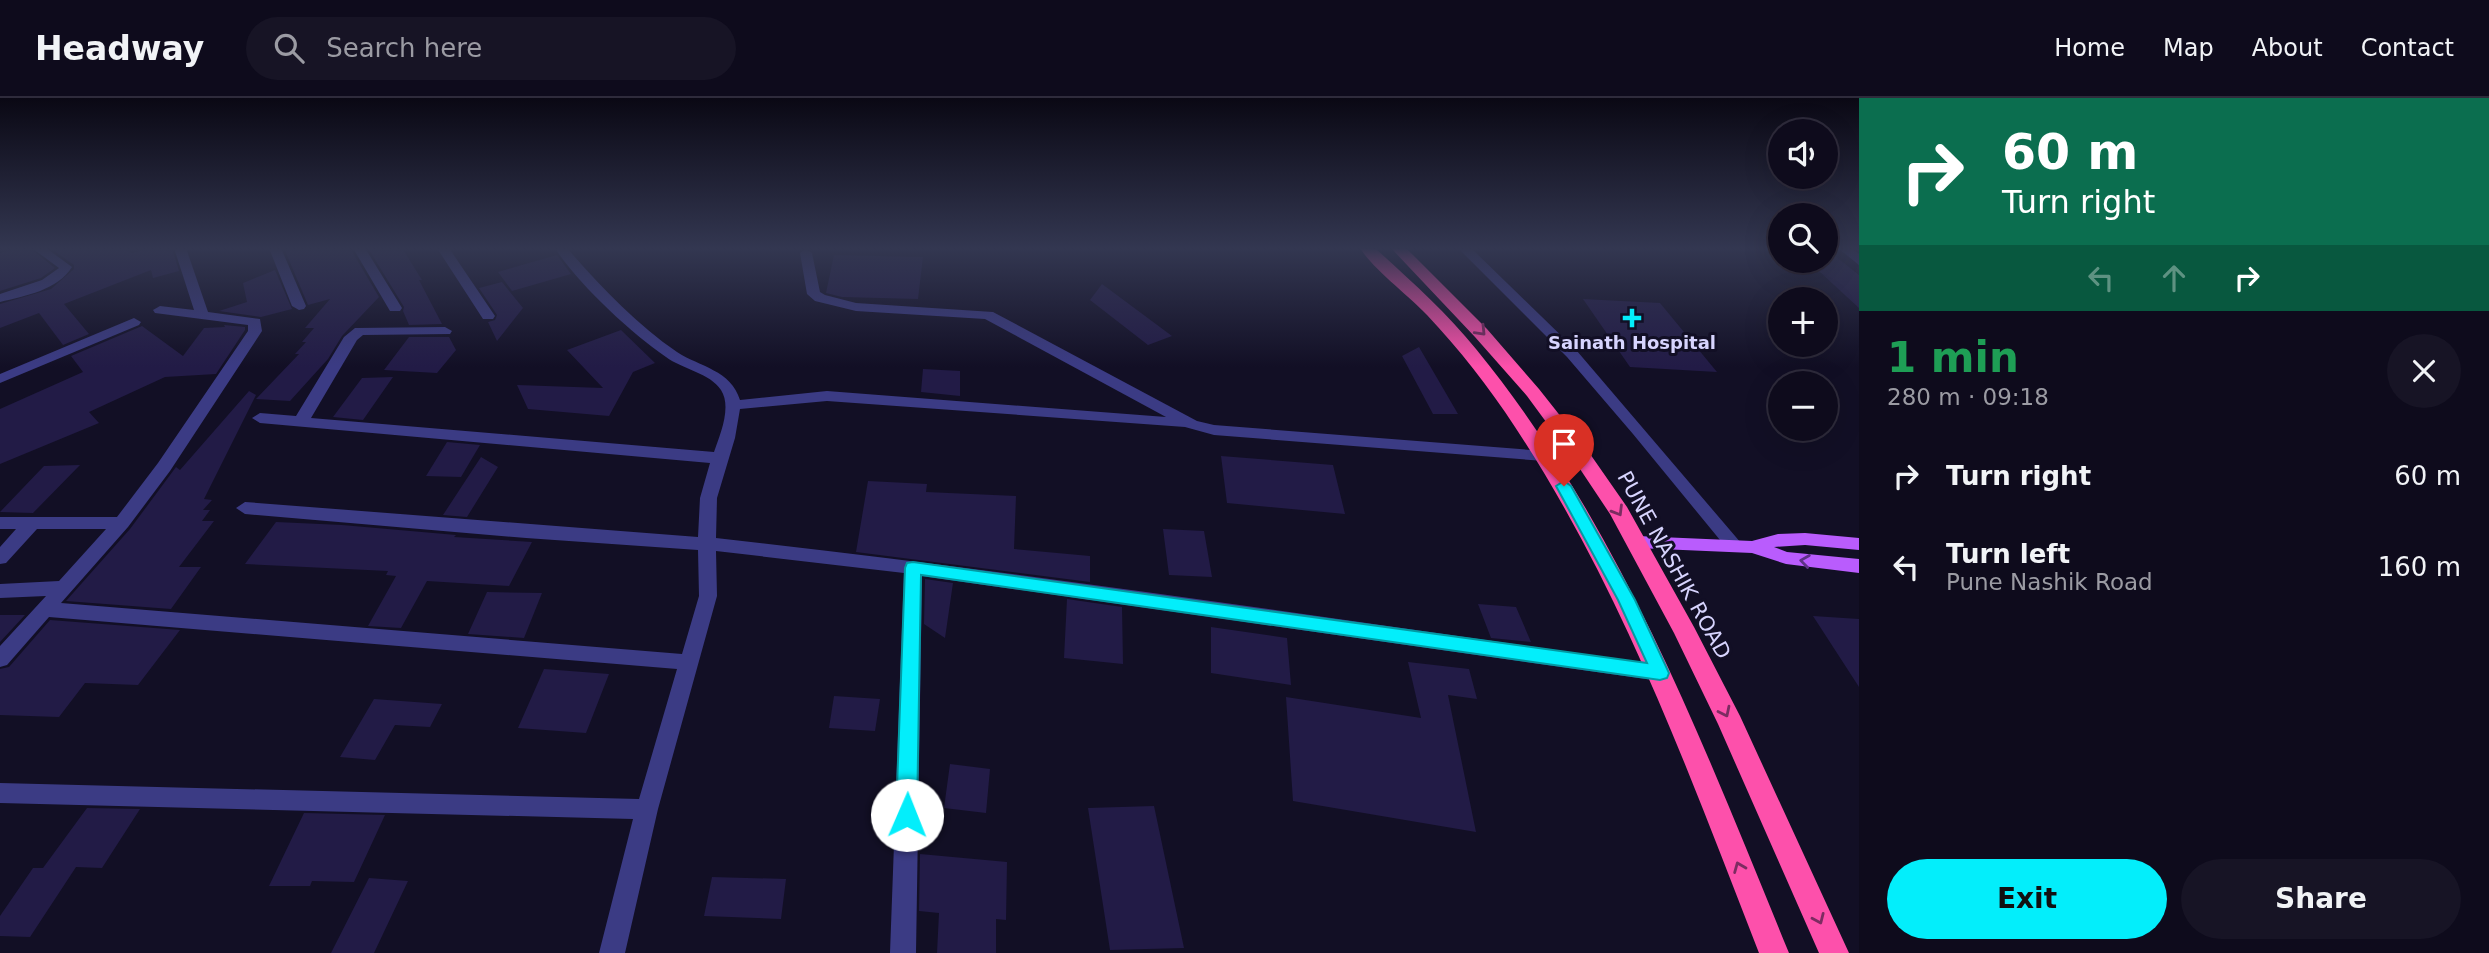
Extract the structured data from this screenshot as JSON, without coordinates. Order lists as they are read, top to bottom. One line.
{"streets":{"highway":["PUNE NASHIK ROAD"]},"places":{"health":["Sainath Hospital"]},"page":{"header":"Headway","search":"Search here","nav":["Home","Map","About","Contact"],"turn":["60 m","Turn right"],"map_buttons":["+","−"],"heading":["1 min","280 m · 09:18"],"list":[{"name":"Turn right","value":"60 m"},{"name":"Turn left","note":"Pune Nashik Road","value":"160 m"}],"buttons":["Exit","Share"]}}
